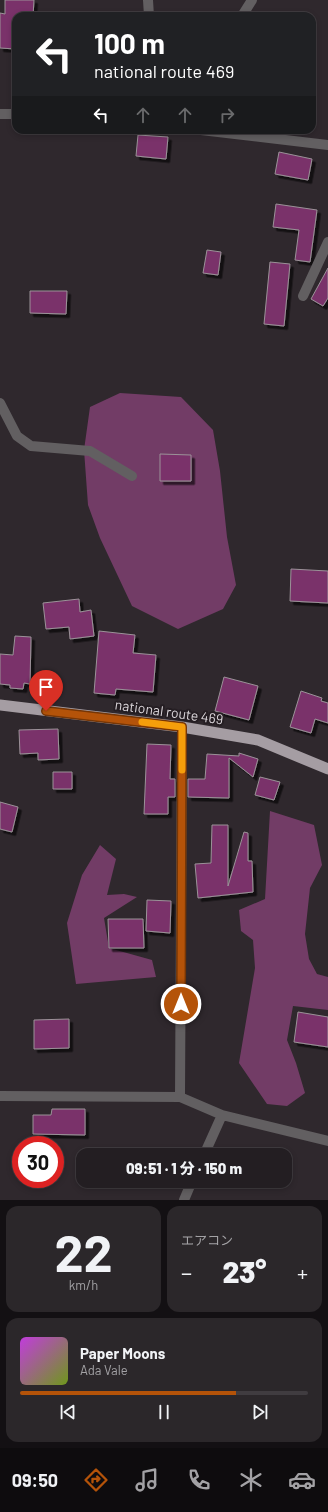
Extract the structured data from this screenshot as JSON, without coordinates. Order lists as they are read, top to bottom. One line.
{"streets":{"highway":["national route 469"]},"page":{"turn":["100 m","national route 469"],"limit":"30","trip":"09:51 · 1 分 · 150 m","tile":[["22","km/h"],"エアコン"],"heat":["−","23°","+"],"song":["Paper Moons","Ada Vale"],"tabs":"09:50"}}
